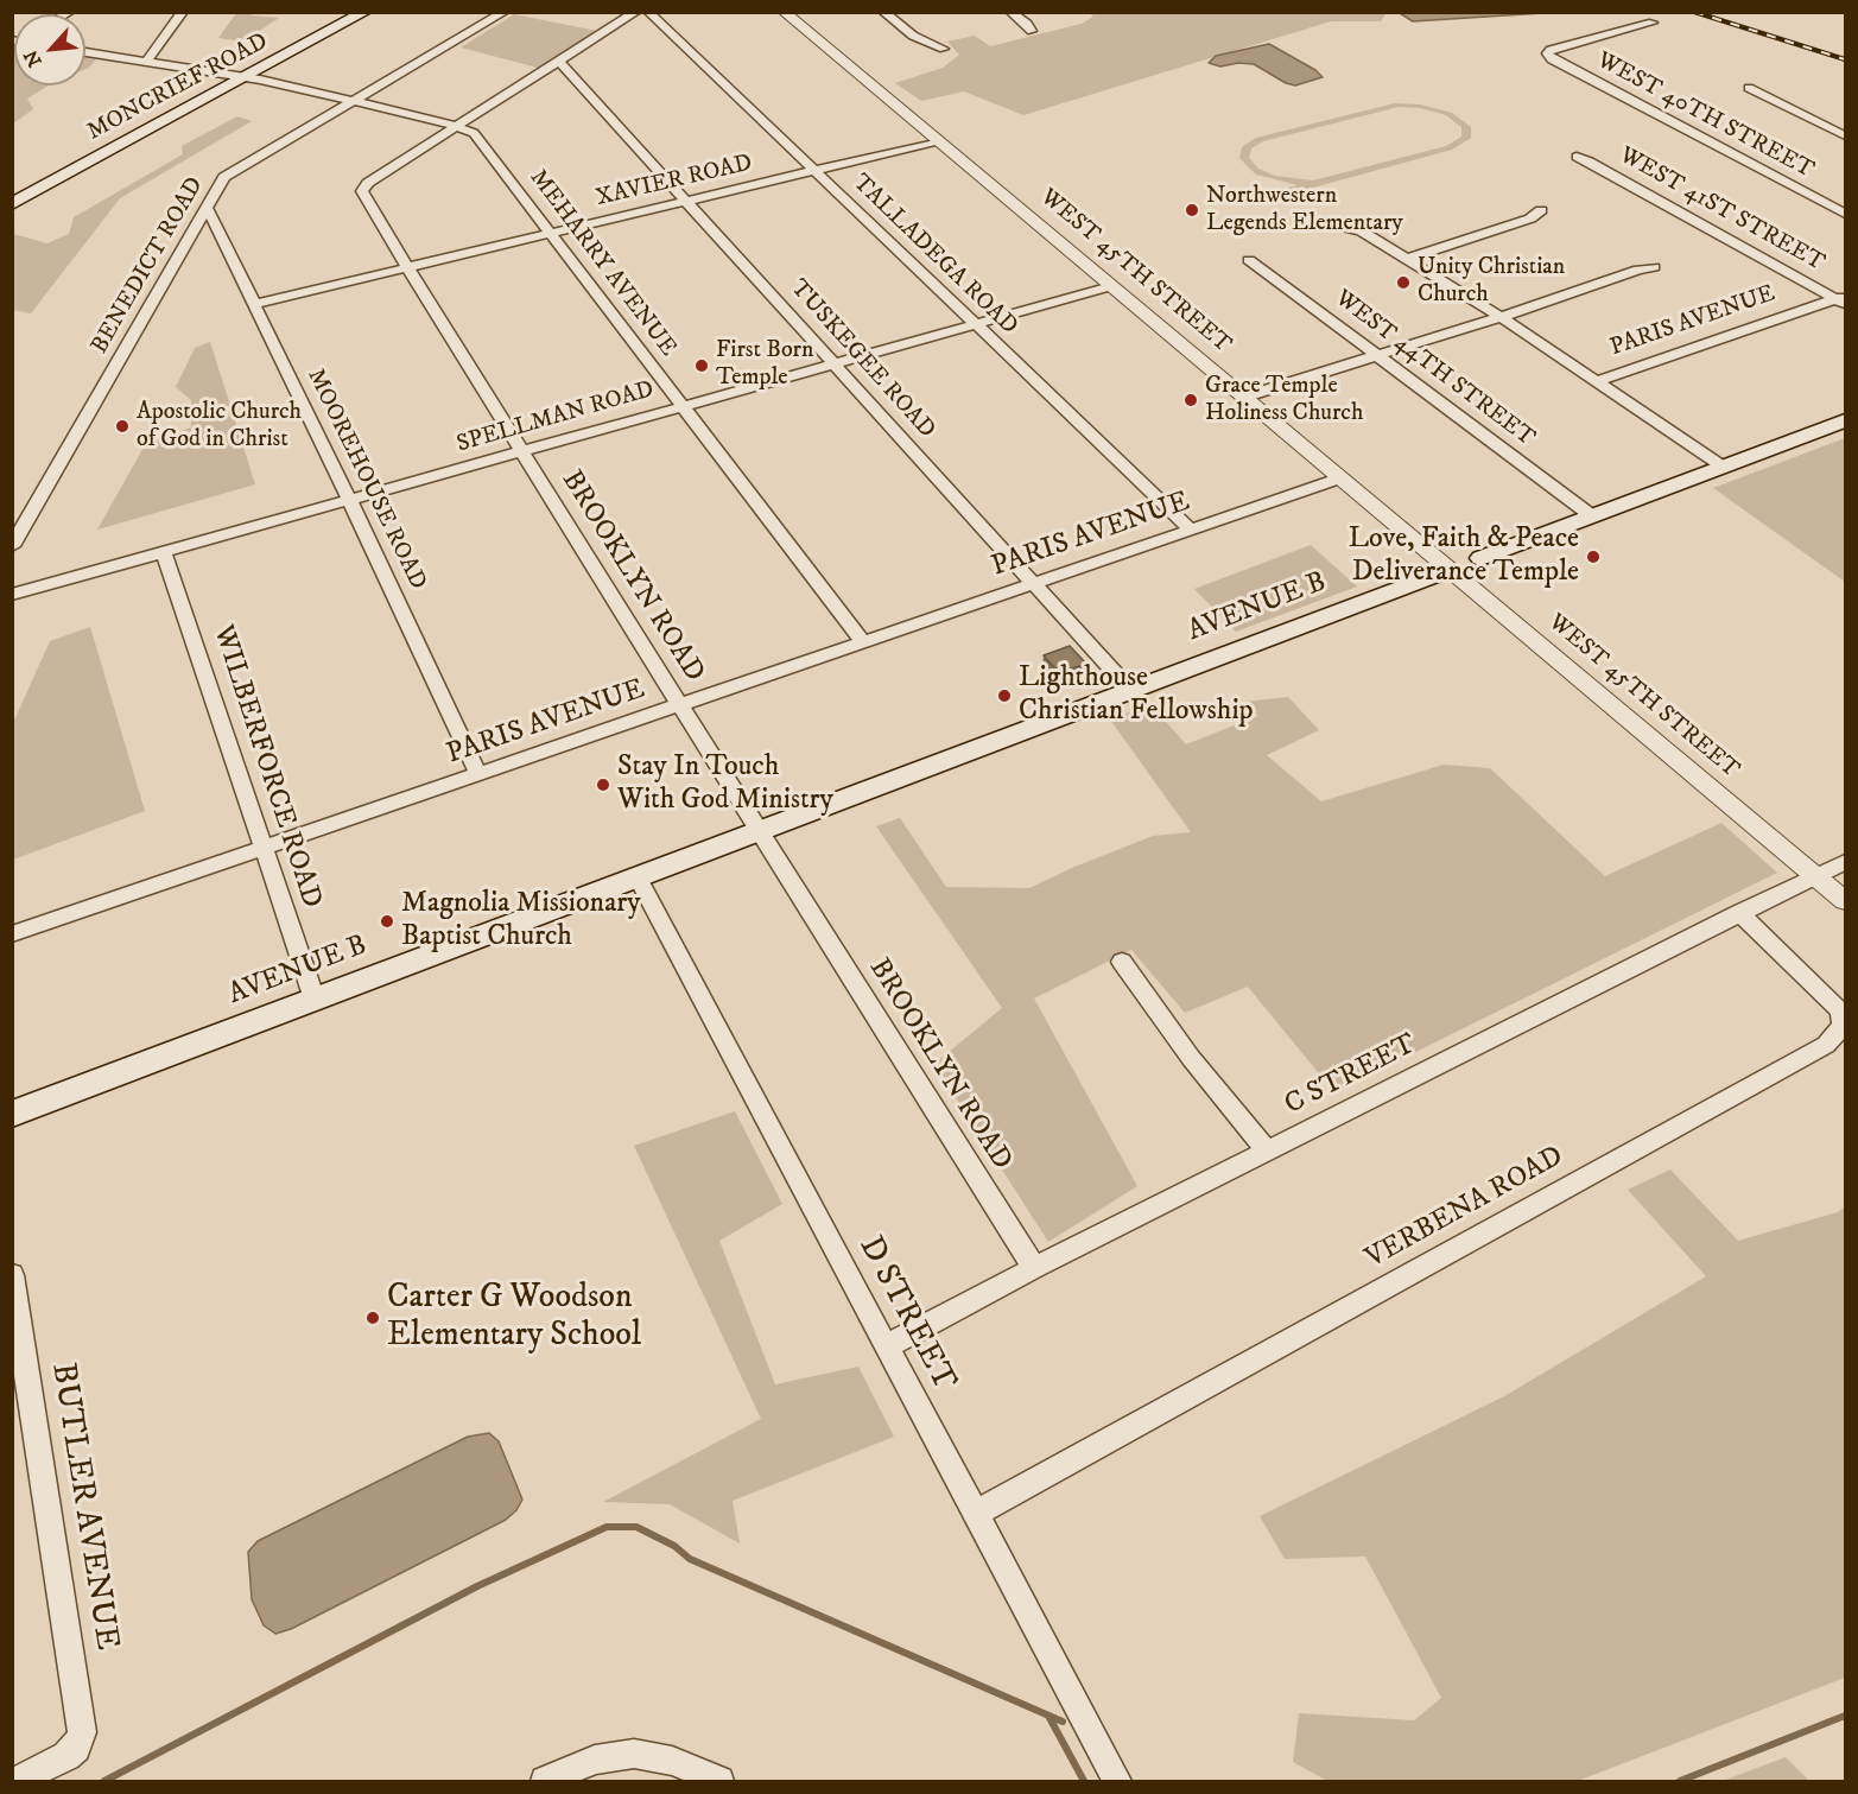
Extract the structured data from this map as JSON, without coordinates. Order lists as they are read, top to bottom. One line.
{"streets":{"main road":["MONCRIEF ROAD","AVENUE B"],"street":["WEST 40TH STREET","XAVIER ROAD","WEST 41ST STREET","TALLADEGA ROAD","MEHARRY AVENUE","BENEDICT ROAD","WEST 45TH STREET","PARIS AVENUE","TUSKEGEE ROAD","WEST 44TH STREET","SPELLMAN ROAD","MOOREHOUSE ROAD","BROOKLYN ROAD","WILBERFORCE ROAD","C STREET","VERBENA ROAD","D STREET","BUTLER AVENUE"]},"crossings":[["MONCRIEF ROAD","MEHARRY AVENUE"],["XAVIER ROAD","TALLADEGA ROAD"],["XAVIER ROAD","MEHARRY AVENUE"],["XAVIER ROAD","WEST 45TH STREET"],["XAVIER ROAD","TUSKEGEE ROAD"],["XAVIER ROAD","MOOREHOUSE ROAD"],["XAVIER ROAD","BROOKLYN ROAD"],["WEST 41ST STREET","PARIS AVENUE"],["TALLADEGA ROAD","PARIS AVENUE"],["TALLADEGA ROAD","SPELLMAN ROAD"],["MEHARRY AVENUE","BENEDICT ROAD"],["MEHARRY AVENUE","PARIS AVENUE"],["MEHARRY AVENUE","SPELLMAN ROAD"],["MEHARRY AVENUE","BROOKLYN ROAD"],["BENEDICT ROAD","MOOREHOUSE ROAD"],["WEST 45TH STREET","PARIS AVENUE"],["WEST 45TH STREET","SPELLMAN ROAD"],["WEST 45TH STREET","AVENUE B"],["WEST 45TH STREET","C STREET"],["PARIS AVENUE","TUSKEGEE ROAD"],["PARIS AVENUE","MOOREHOUSE ROAD"],["PARIS AVENUE","BROOKLYN ROAD"],["PARIS AVENUE","WILBERFORCE ROAD"],["TUSKEGEE ROAD","SPELLMAN ROAD"],["TUSKEGEE ROAD","BROOKLYN ROAD"],["TUSKEGEE ROAD","AVENUE B"],["WEST 44TH STREET","AVENUE B"],["SPELLMAN ROAD","MOOREHOUSE ROAD"],["SPELLMAN ROAD","BROOKLYN ROAD"],["SPELLMAN ROAD","WILBERFORCE ROAD"],["BROOKLYN ROAD","AVENUE B"],["BROOKLYN ROAD","C STREET"],["AVENUE B","WILBERFORCE ROAD"],["AVENUE B","D STREET"],["C STREET","VERBENA ROAD"],["C STREET","D STREET"],["VERBENA ROAD","D STREET"]],"places":["Northwestern Legends Elementary","Unity Christian Church","First Born Temple","Grace Temple Holiness Church","Apostolic Church of God in Christ","Love, Faith & Peace Deliverance Temple","Lighthouse Christian Fellowship","Stay In Touch With God Ministry","Magnolia Missionary Baptist Church","Carter G Woodson Elementary School"],"north":"bottom left"}
